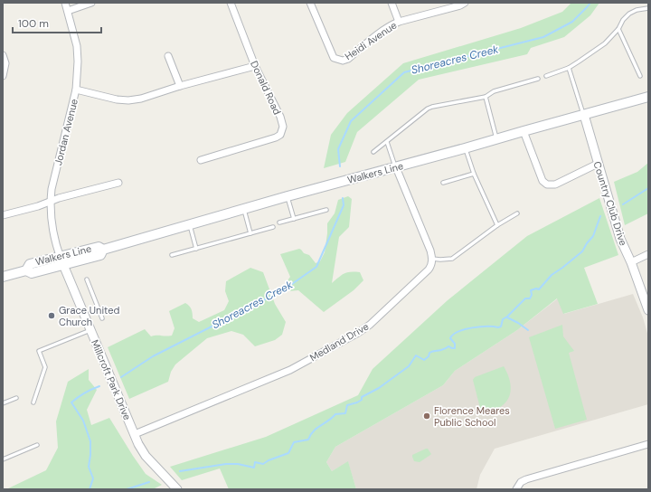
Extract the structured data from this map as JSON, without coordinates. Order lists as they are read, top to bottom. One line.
{"streets":{"main road":["Walkers Line"],"street":["Heidi Avenue","Donald Road","Jordan Avenue","Country Club Drive","Medland Drive","Millcroft Park Drive"]},"crossings":[["Jordan Avenue","Walkers Line"],["Jordan Avenue","Millcroft Park Drive"],["Walkers Line","Country Club Drive"],["Walkers Line","Millcroft Park Drive"],["Medland Drive","Millcroft Park Drive"]],"water":["Shoreacres Creek"],"places":["Grace United Church","Florence Meares Public School"],"scale_bar":"100 m"}
